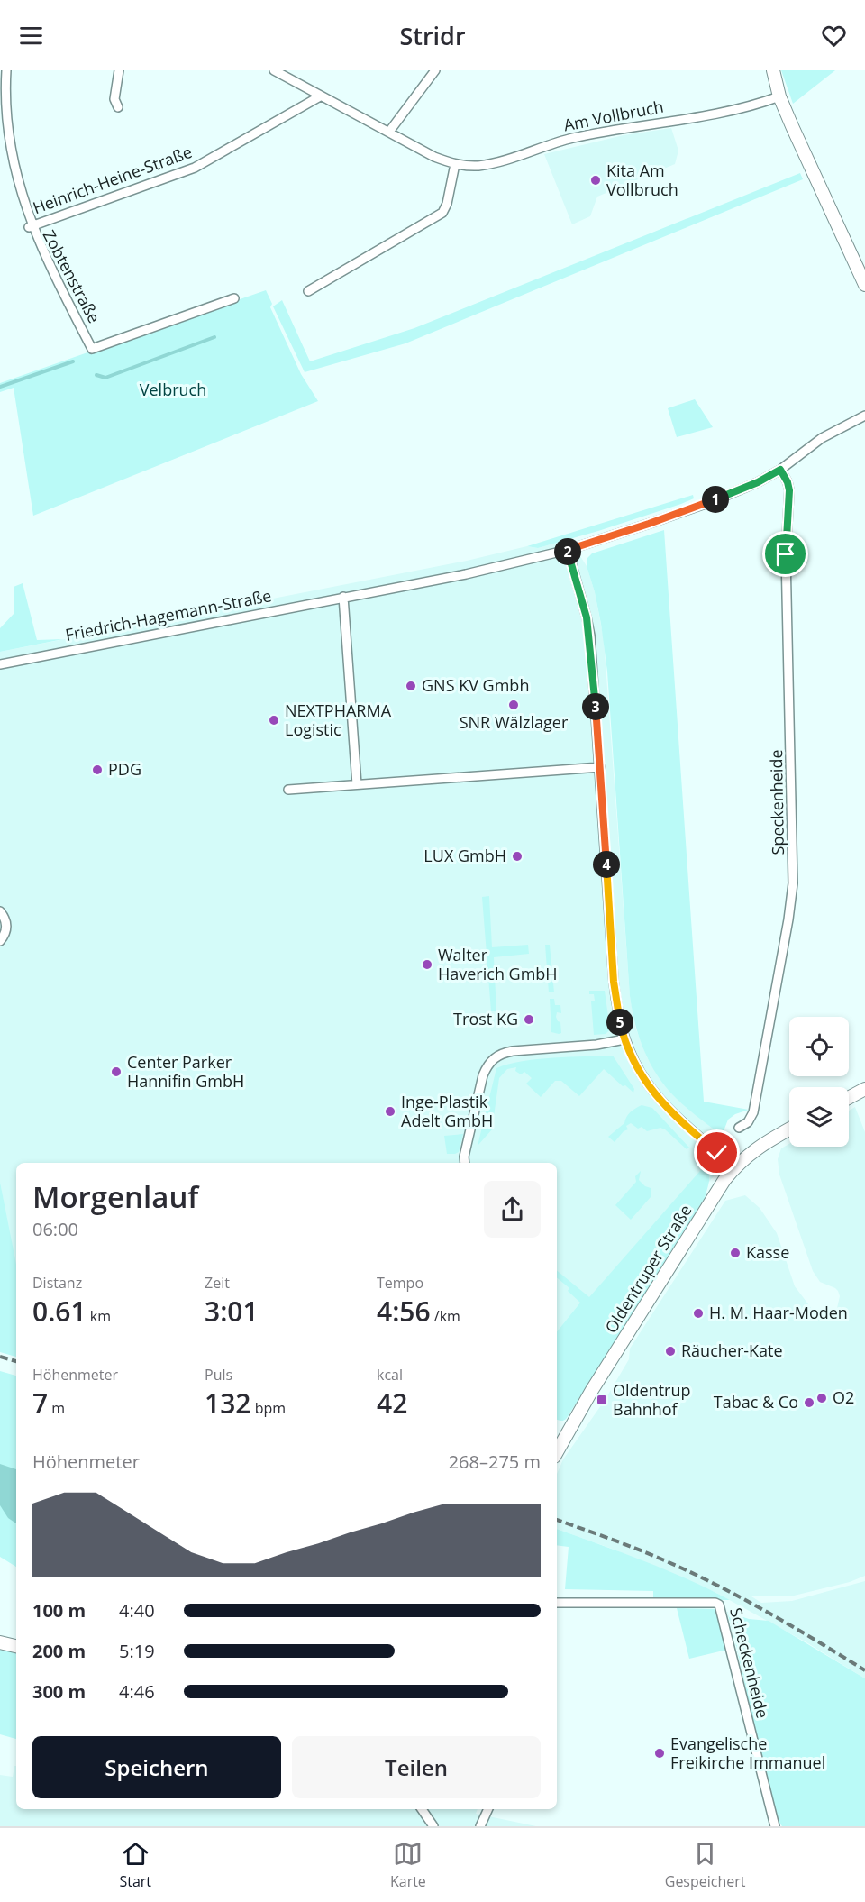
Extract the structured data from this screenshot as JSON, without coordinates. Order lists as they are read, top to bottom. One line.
{"streets":{"street":["Am Vollbruch","Heinrich-Heine-Straße","Zobtenstraße","Friedrich-Hagemann-Straße","Speckenheide","Oldentruper Straße","Scheckenheide"]},"crossings":[["Am Vollbruch","Heinrich-Heine-Straße"],["Heinrich-Heine-Straße","Zobtenstraße"],["Friedrich-Hagemann-Straße","Speckenheide"]],"parks":["Velbruch"],"places":{"other":["Kita Am Vollbruch","GNS KV Gmbh","SNR Wälzlager","NEXTPHARMA Logistic","PDG","LUX GmbH","Walter Haverich GmbH","Trost KG","Center Parker Hannifin GmbH","Inge-Plastik Adelt GmbH","Kasse","H. M. Haar-Moden","Räucher-Kate","O2","Tabac & Co","Evangelische Freikirche Immanuel"],"transit":["Oldentrup Bahnhof"]},"page":{"header":"Stridr","pins":["1","2","3","4","5"],"heading":["Morgenlauf","06:00"],"stats":[["Distanz","0.61 km"],["Zeit","3:01"],["Tempo","4:56 /km"],["Höhenmeter","7 m"],["Puls","132 bpm"],["kcal","42"]],"chart":["Höhenmeter","268–275 m"],"list":[{"name":"100 m","note":"4:40"},{"name":"200 m","note":"5:19"},{"name":"300 m","note":"4:46"}],"buttons":["Speichern","Teilen"],"tabs":["Start","Karte","Gespeichert"]}}
